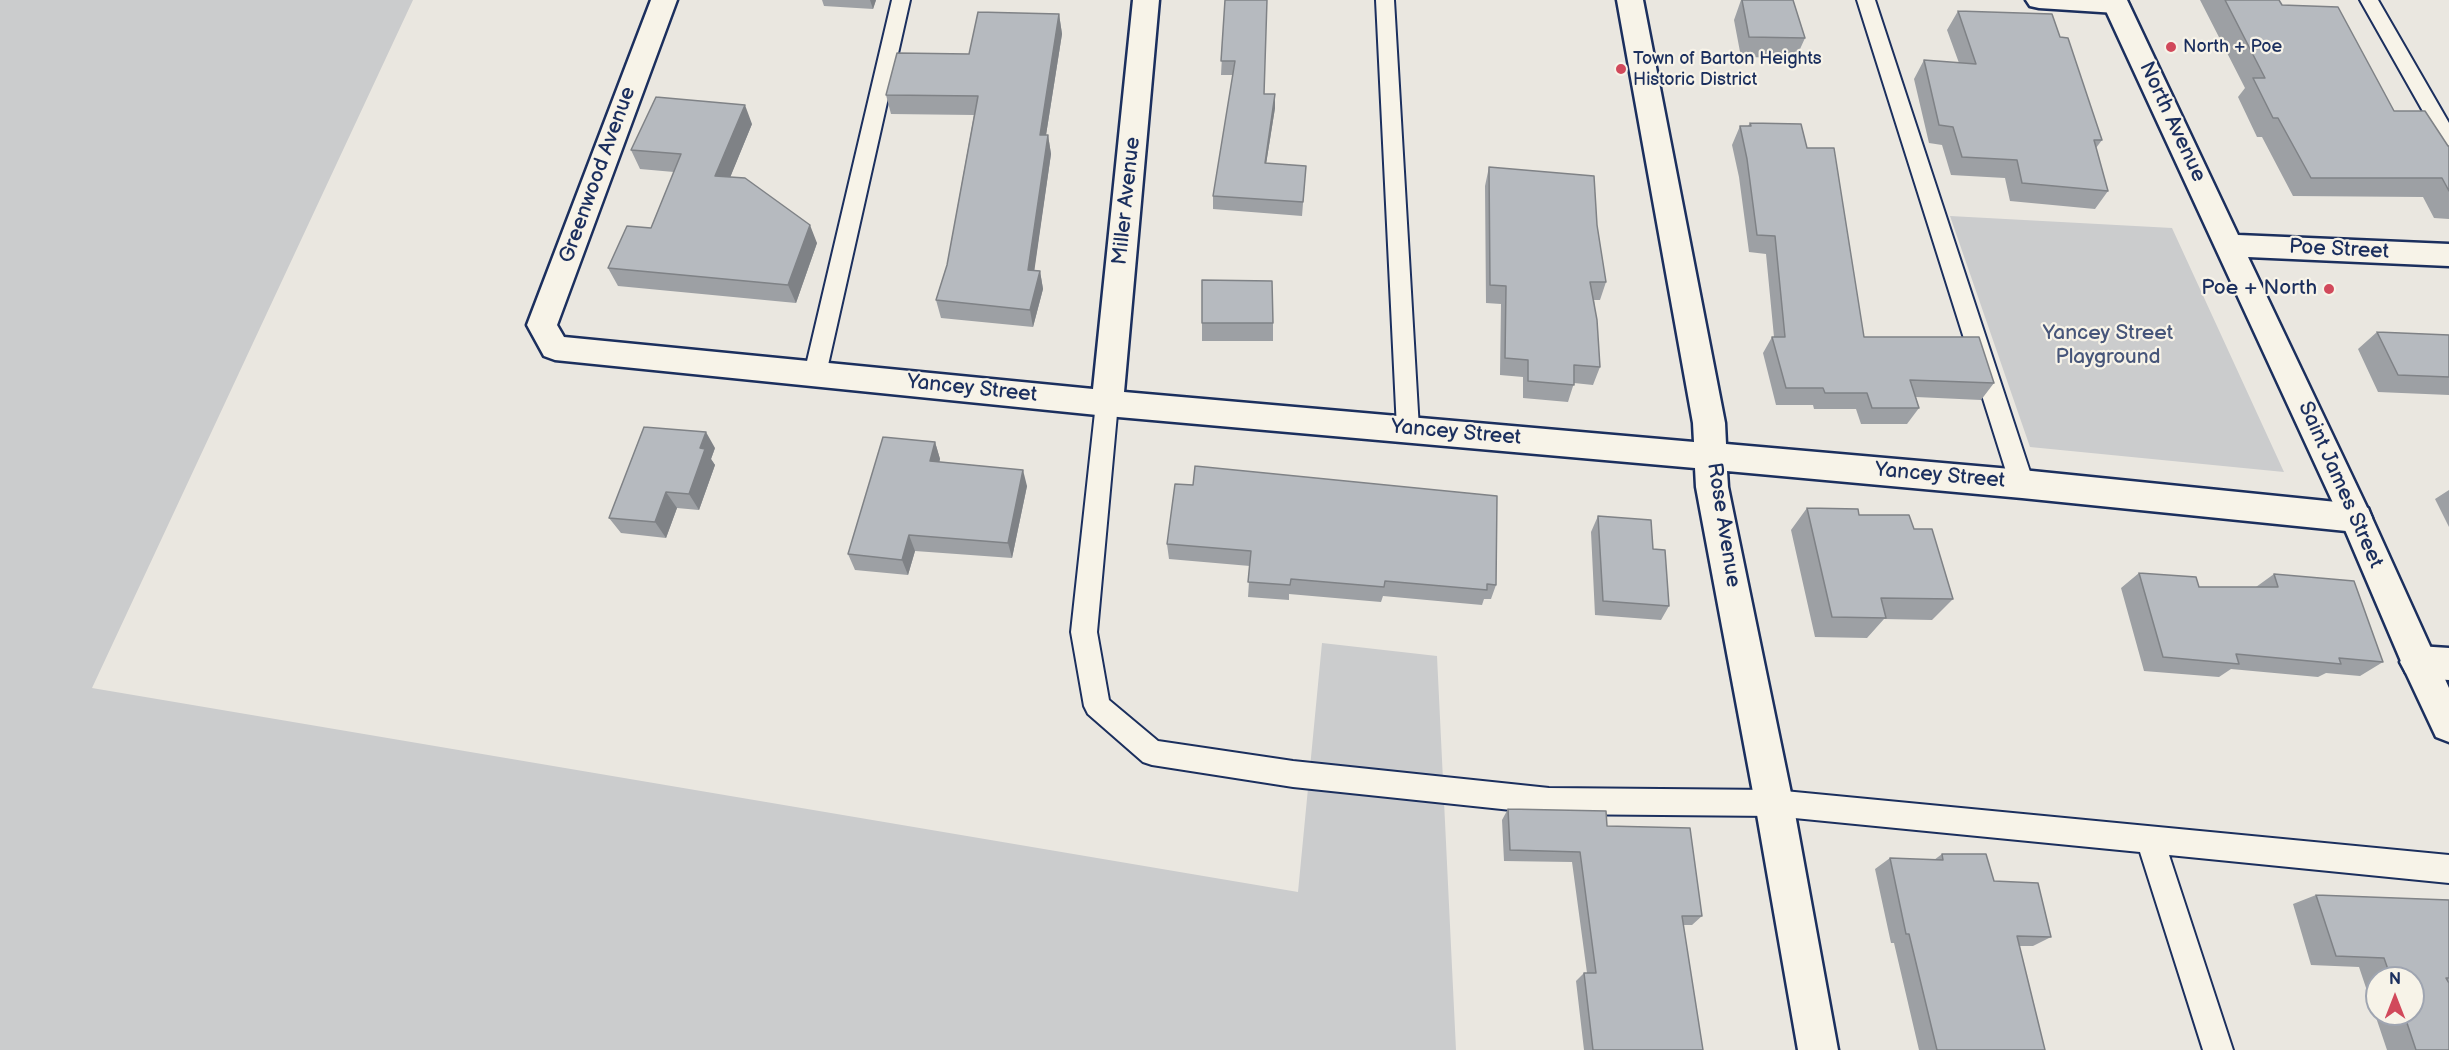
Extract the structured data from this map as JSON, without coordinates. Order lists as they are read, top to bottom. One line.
{"streets":{"street":["North Avenue","Greenwood Avenue","Miller Avenue","Poe Street","Yancey Street","Saint James Street","Rose Avenue"]},"crossings":[["North Avenue","Poe Street"],["North Avenue","Saint James Street"],["Greenwood Avenue","Yancey Street"],["Miller Avenue","Yancey Street"],["Poe Street","Saint James Street"],["Yancey Street","Saint James Street"],["Yancey Street","Rose Avenue"]],"parks":["Yancey Street Playground"],"places":["North + Poe","Town of Barton Heights Historic District","Poe + North"],"north":"top"}
